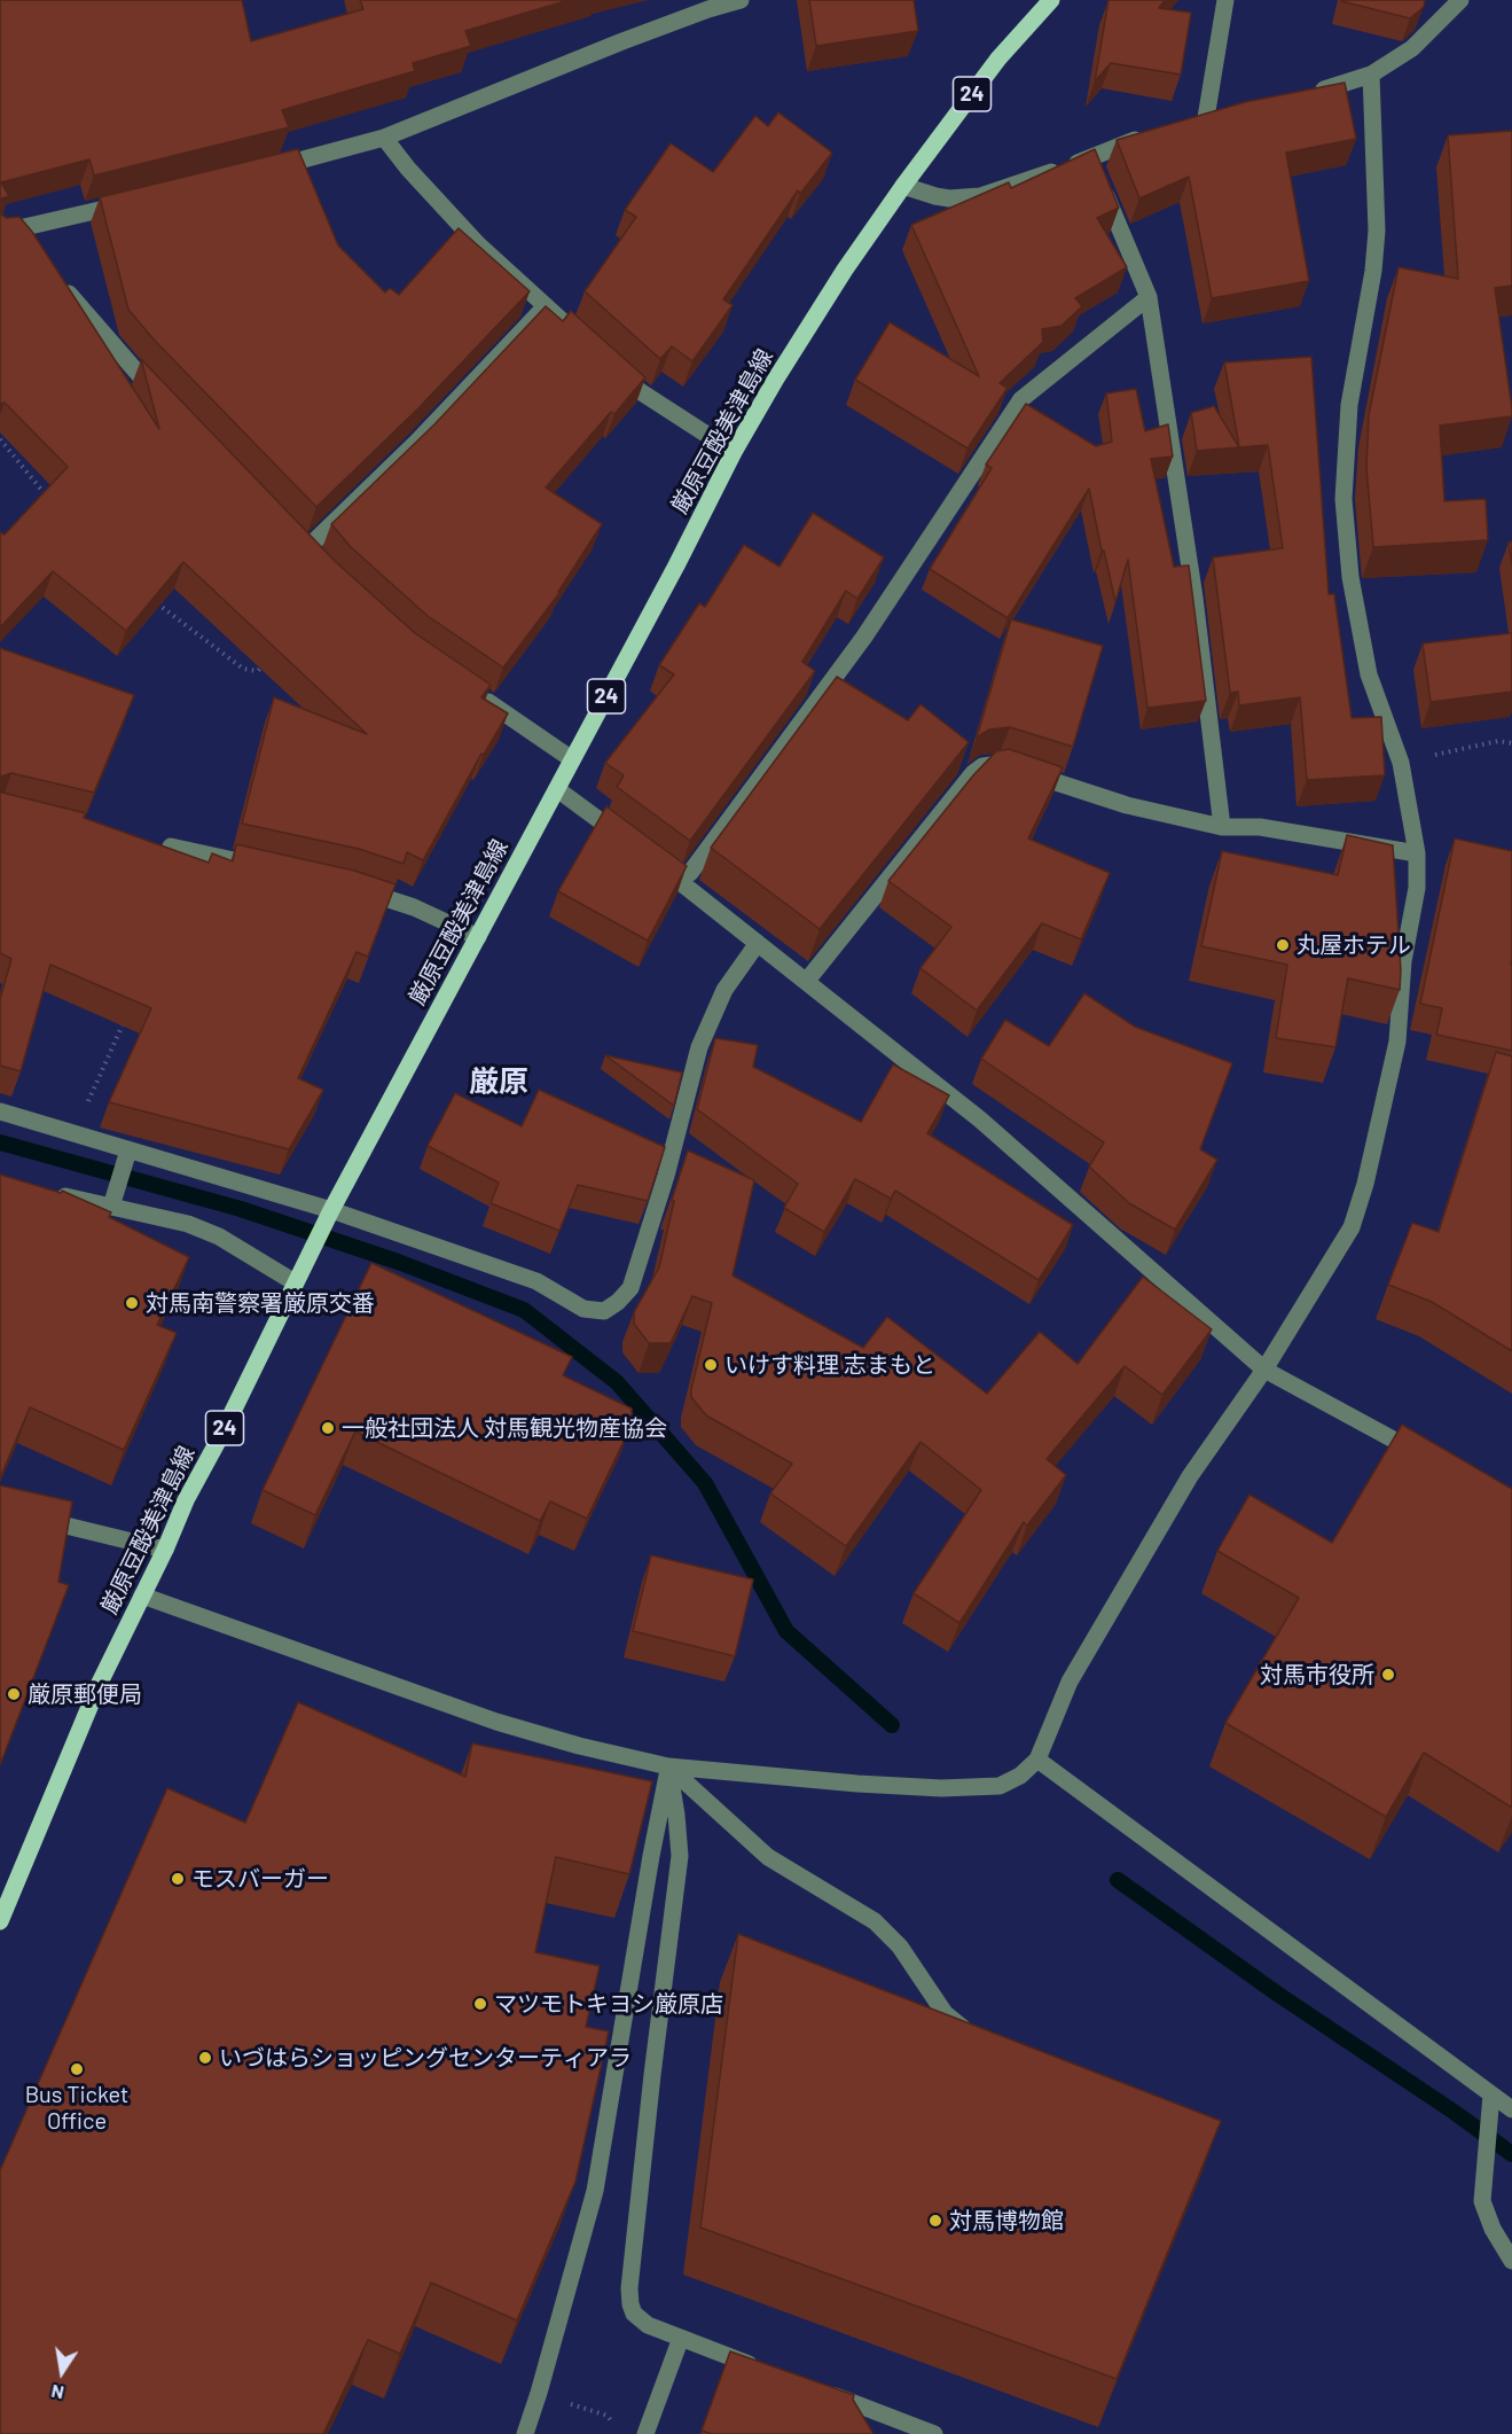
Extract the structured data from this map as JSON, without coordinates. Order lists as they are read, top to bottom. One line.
{"streets":{"main road":["24","厳原豆酘美津島線"]},"districts":["厳原"],"places":["丸屋ホテル","対馬南警察署厳原交番","いけす料理 志まもと","一般社団法人 対馬観光物産協会","対馬市役所","厳原郵便局","モスバーガー","マツモトキヨシ厳原店","いづはらショッピングセンターティアラ","Bus Ticket Office","対馬博物館"],"north":"bottom"}
